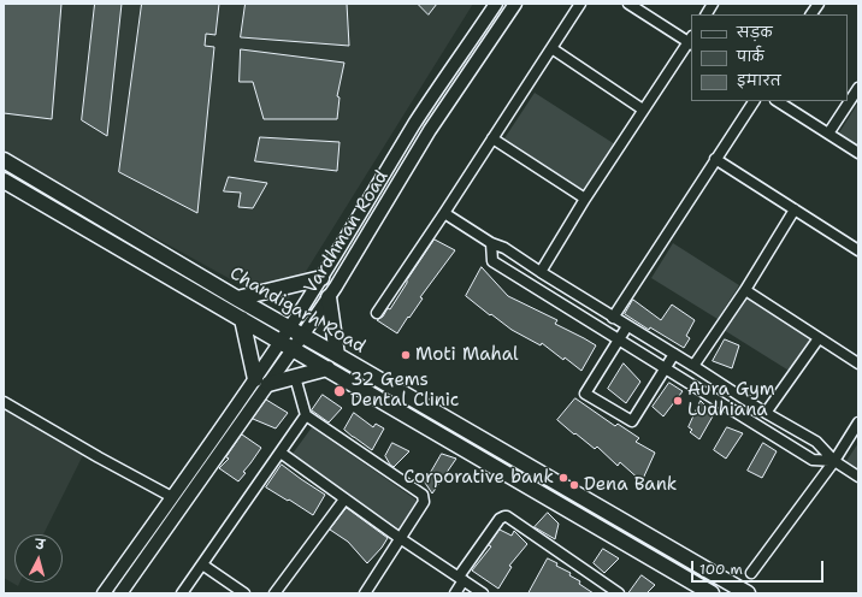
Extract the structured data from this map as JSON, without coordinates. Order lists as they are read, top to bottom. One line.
{"streets":{"main road":["Chandigarh Road"],"street":["Vardhman Road"]},"crossings":[["Vardhman Road","Chandigarh Road"]],"places":["Moti Mahal","32 Gems Dental Clinic","Aura Gym Ludhiana","Corporative bank","Dena Bank"],"legend":["सड़क","पार्क","इमारत"],"scale_bar":"100 m","north":"top"}
